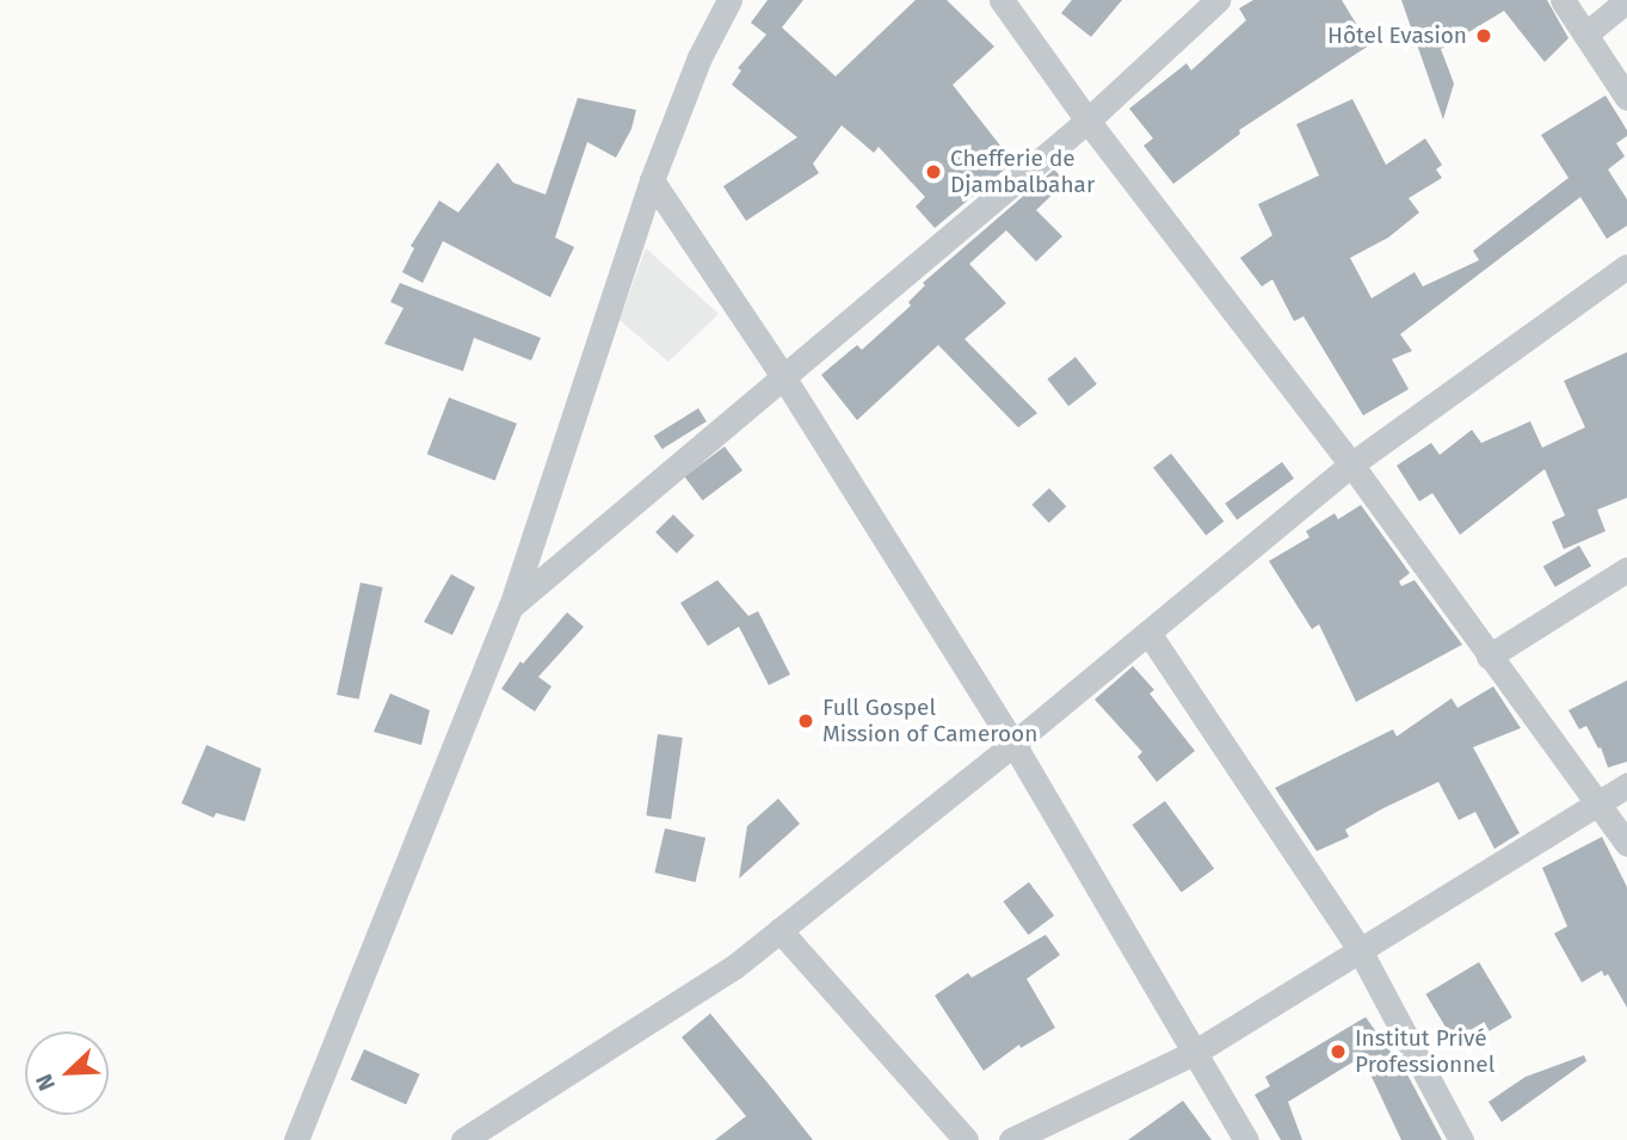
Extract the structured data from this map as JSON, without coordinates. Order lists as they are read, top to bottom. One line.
{"places":["Hôtel Evasion","Chefferie de Djambalbahar","Full Gospel Mission of Cameroon","Institut Privé Professionnel"],"north":"bottom left"}
